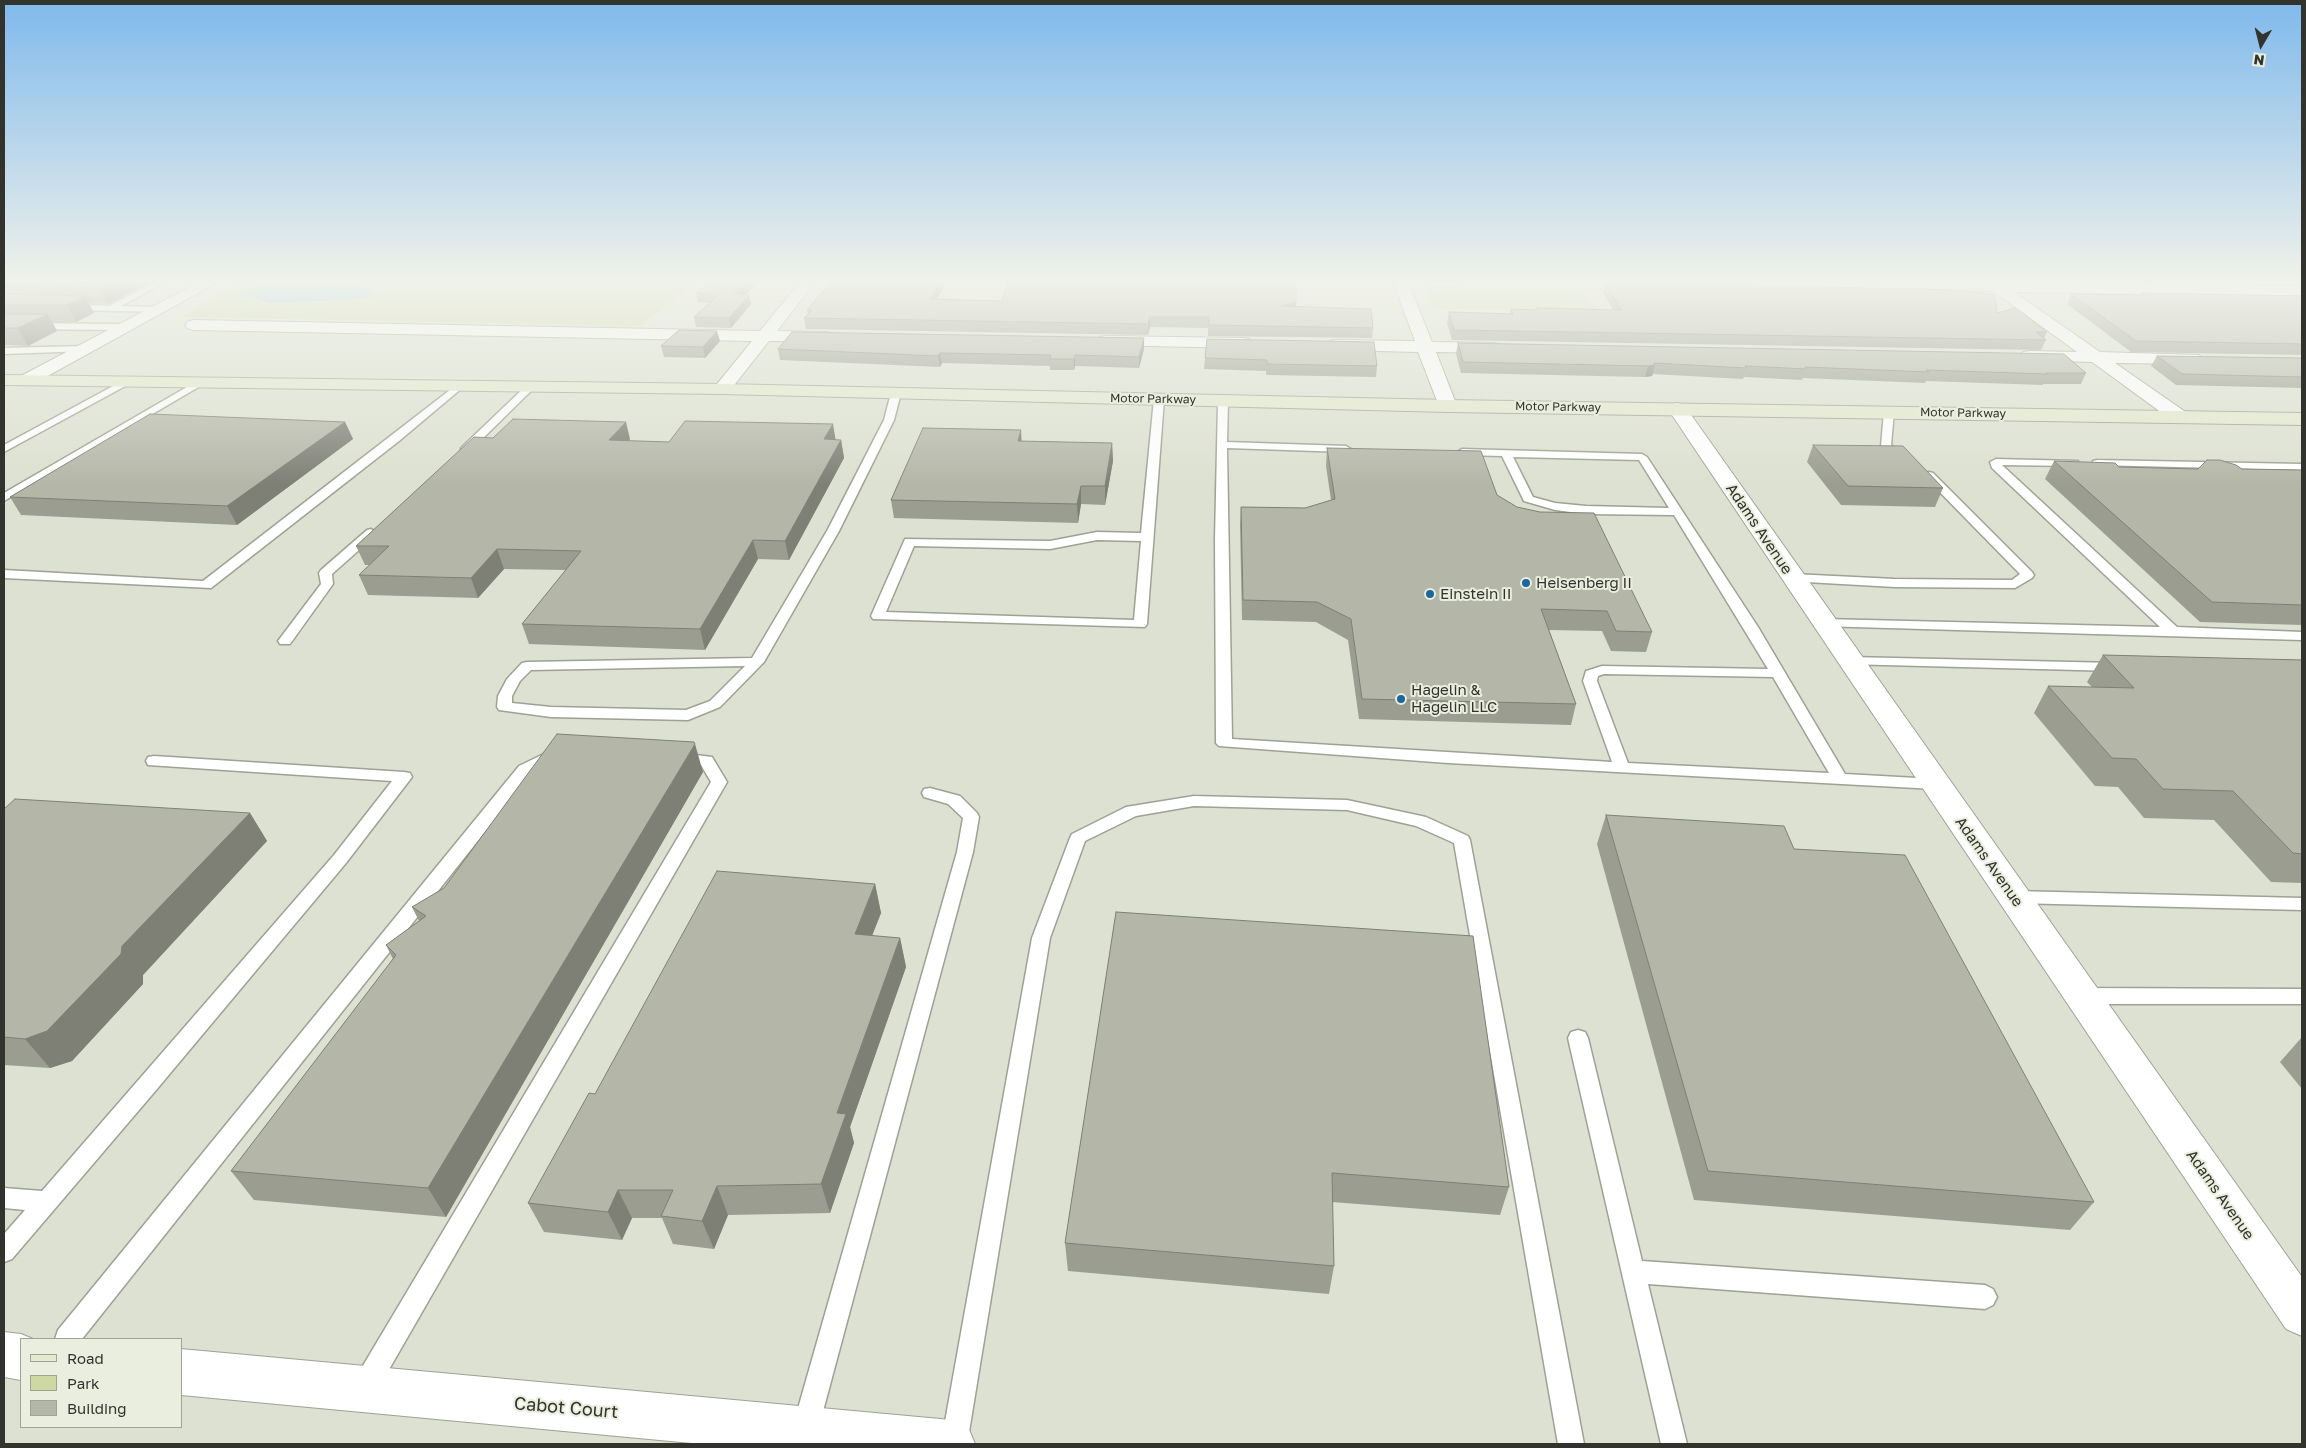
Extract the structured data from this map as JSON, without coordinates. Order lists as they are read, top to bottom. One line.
{"streets":{"main road":["Motor Parkway"],"street":["Adams Avenue","Cabot Court"]},"crossings":[["Motor Parkway","Adams Avenue"]],"places":["Heisenberg II","Einstein II","Hagelin & Hagelin LLC"],"legend":["Road","Park","Building"],"north":"bottom"}
